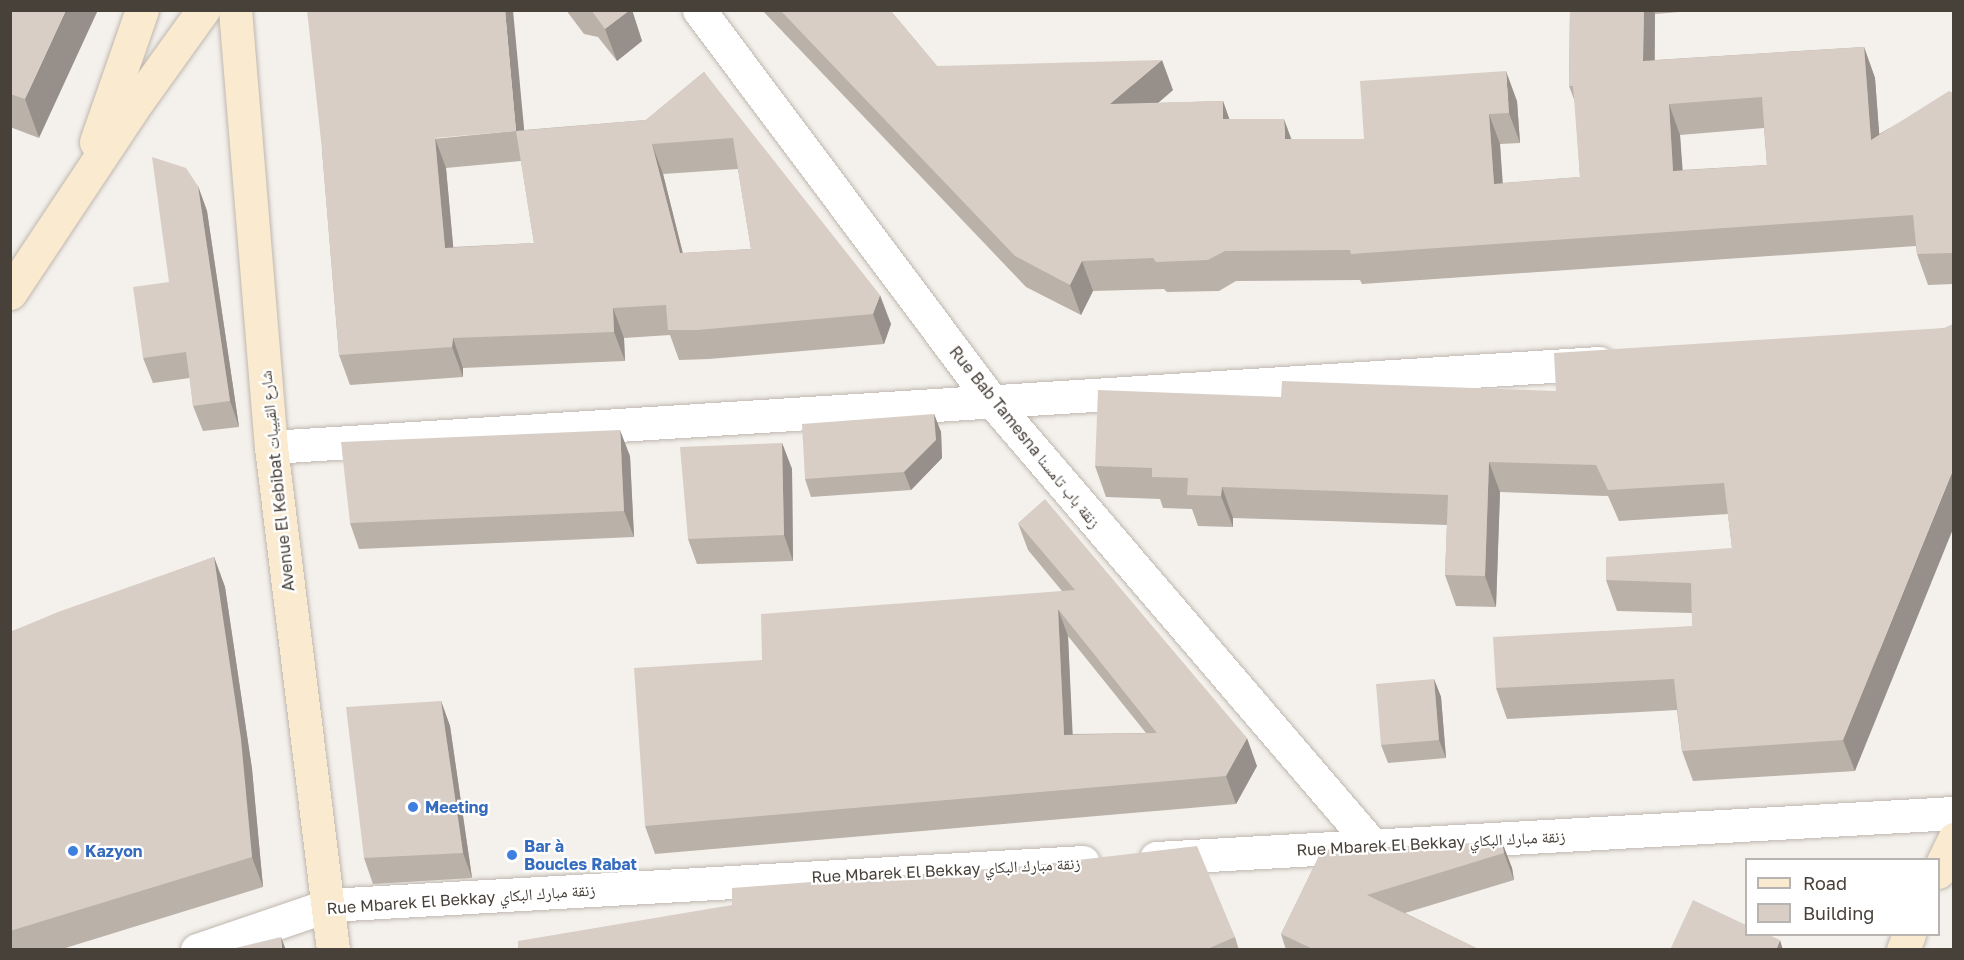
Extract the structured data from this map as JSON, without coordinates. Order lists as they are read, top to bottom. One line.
{"streets":{"street":["Rue Bab Tamesna زنقة باب تامسنا","Avenue El Kebibat شارع القبيبات","Rue Mbarek El Bekkay زنقة مبارك البكاي"]},"crossings":[["Rue Bab Tamesna زنقة باب تامسنا","Rue Mbarek El Bekkay زنقة مبارك البكاي"],["Avenue El Kebibat شارع القبيبات","Rue Mbarek El Bekkay زنقة مبارك البكاي"]],"places":["Meeting","Kazyon","Bar à Boucles Rabat"],"legend":["Road","Building"]}
